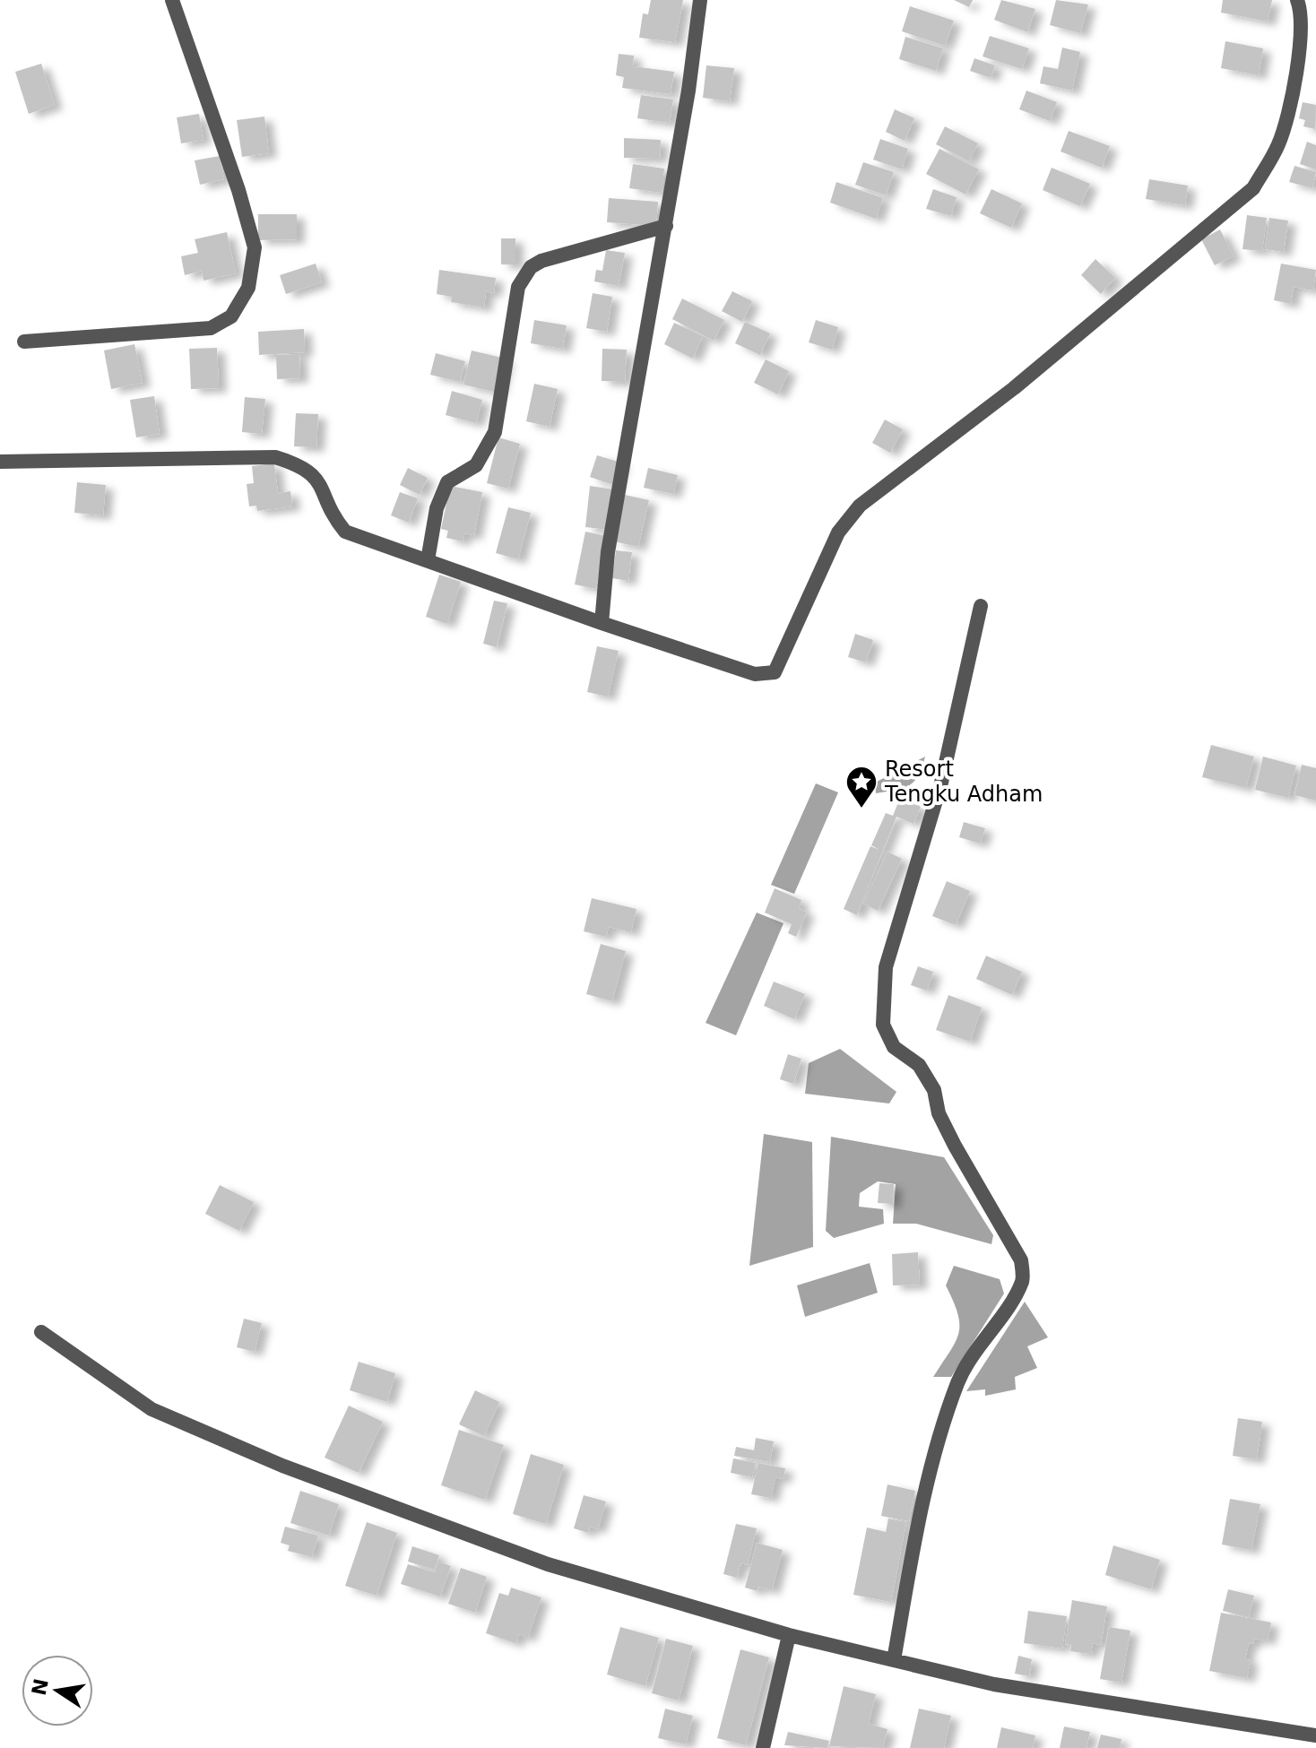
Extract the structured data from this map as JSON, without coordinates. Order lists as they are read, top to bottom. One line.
{"places":{"place":["Resort Tengku Adham"]},"north":"left"}
